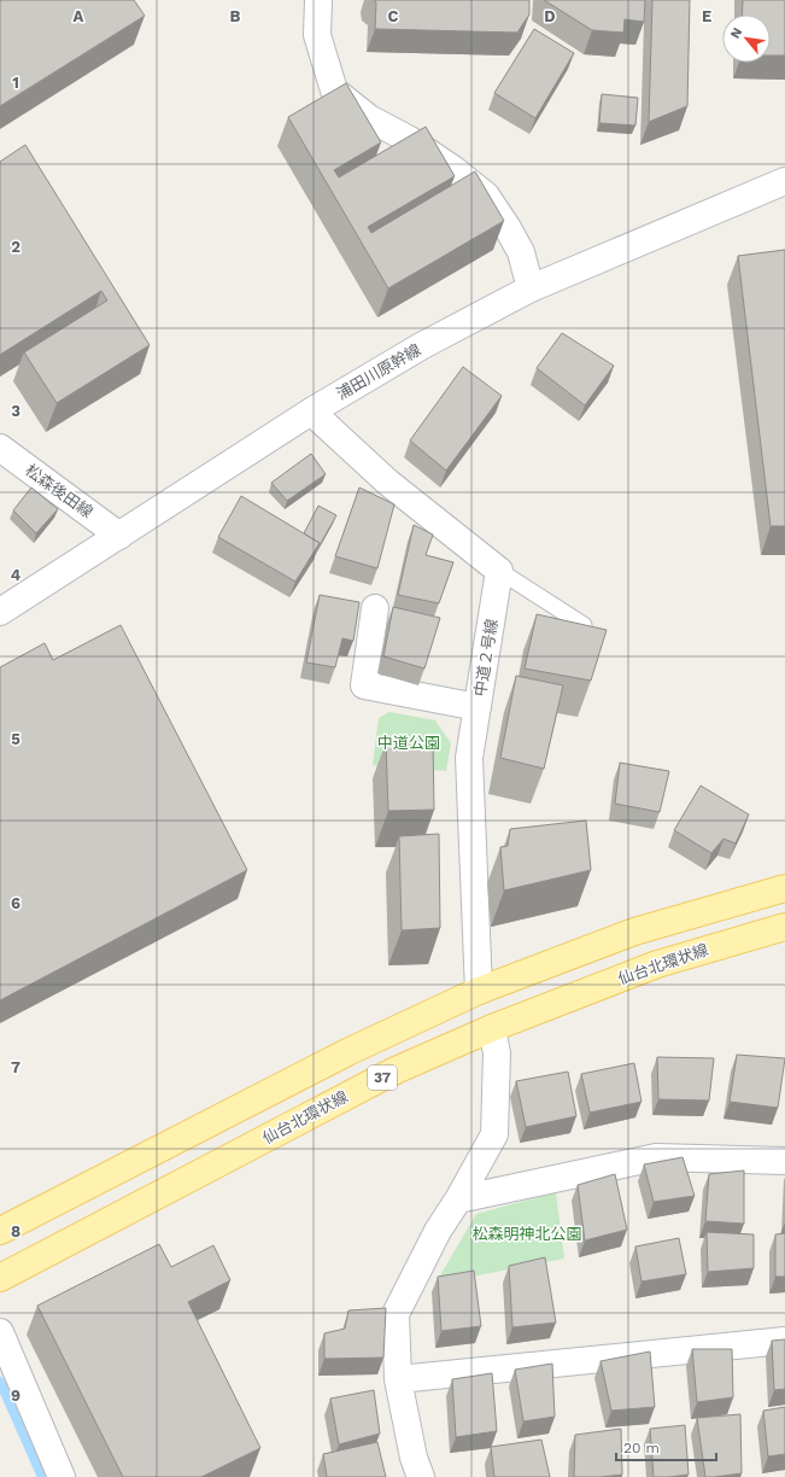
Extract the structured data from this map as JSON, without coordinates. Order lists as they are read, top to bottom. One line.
{"streets":{"main road":["仙台北環状線","37"],"street":["浦田川原幹線","松森後田線","中道２号線"]},"crossings":[["浦田川原幹線","松森後田線"],["中道２号線","37"]],"parks":["中道公園","松森明神北公園"],"scale_bar":"20 m","north":"top left","grid":{"columns":["A","B","C","D","E"],"rows":["1","2","3","4","5","6","7","8","9"]}}
